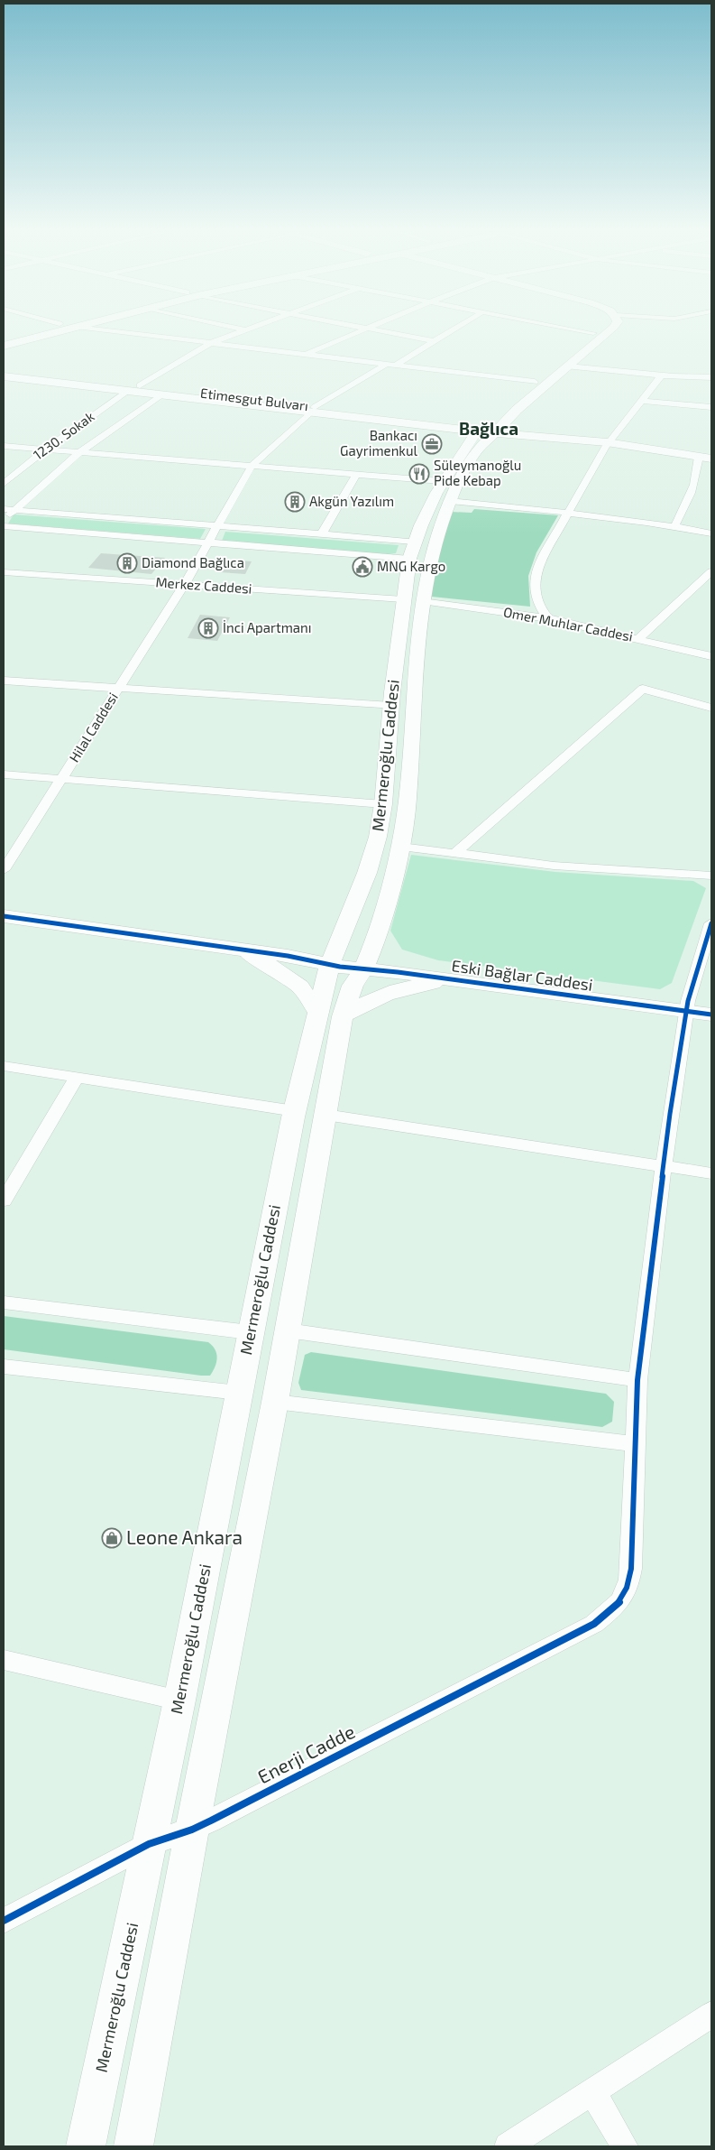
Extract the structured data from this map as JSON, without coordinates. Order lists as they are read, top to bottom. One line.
{"streets":{"main road":["Etimesgut Bulvarı","Mermeroğlu Caddesi","Eski Bağlar Caddesi"],"street":["1230. Sokak","Merkez Caddesi","Omer Muhlar Caddesi","Hilal Caddesi","Enerji Cadde"]},"crossings":[["Etimesgut Bulvarı","1230. Sokak"],["Etimesgut Bulvarı","Hilal Caddesi"],["Etimesgut Bulvarı","Mermeroğlu Caddesi"],["Merkez Caddesi","Omer Muhlar Caddesi"],["Merkez Caddesi","Hilal Caddesi"],["Merkez Caddesi","Mermeroğlu Caddesi"],["Omer Muhlar Caddesi","Mermeroğlu Caddesi"],["Mermeroğlu Caddesi","Eski Bağlar Caddesi"],["Mermeroğlu Caddesi","Enerji Cadde"]],"districts":["Bağlıca"],"places":{"office":["Bankacı Gayrimenkul"],"restaurant":["Süleymanoğlu Pide Kebap"],"building":["Akgün Yazılım","Diamond Bağlıca","İnci Apartmanı"],"public building":["MNG Kargo"],"shop":["Leone Ankara"]}}
